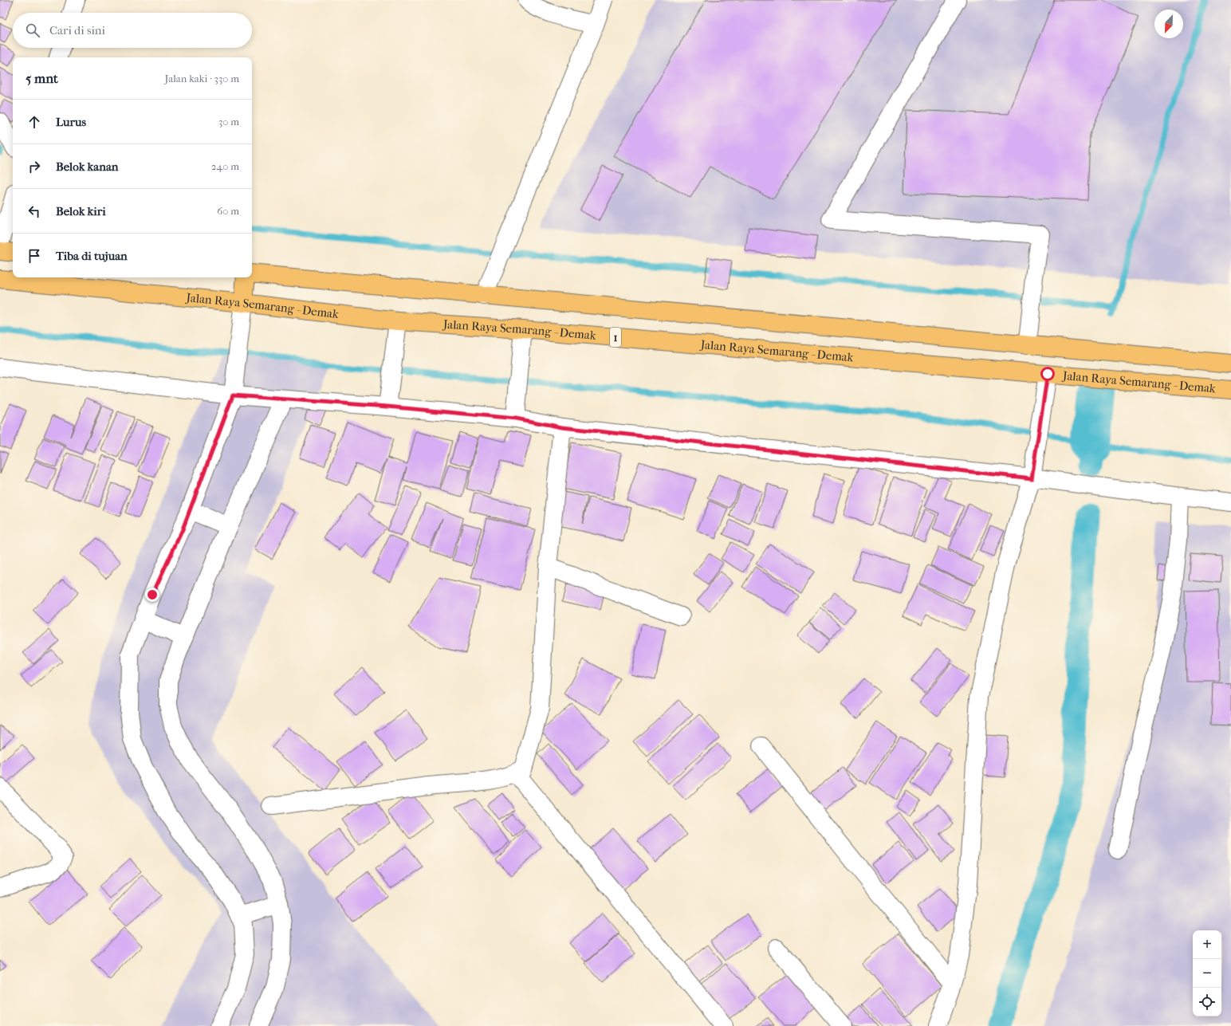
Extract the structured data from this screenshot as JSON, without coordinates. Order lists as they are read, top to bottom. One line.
{"streets":{"highway":["Jalan Raya Semarang - Demak","1"]},"north":"bottom left","page":{"search":"Cari di sini","heading":["5 mnt","Jalan kaki · 330 m"],"list":[["Lurus","30 m"],["Belok kanan","240 m"],["Belok kiri","60 m"],"Tiba di tujuan"],"map_buttons":["+","−"]}}
